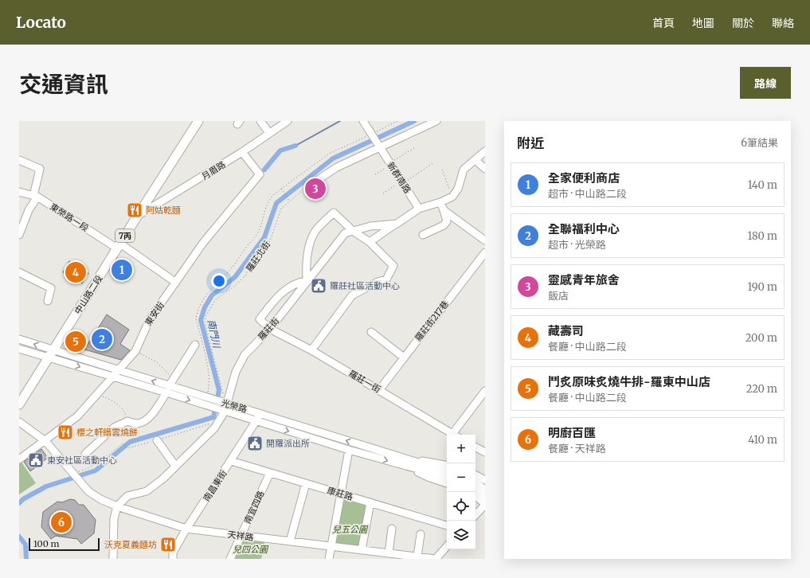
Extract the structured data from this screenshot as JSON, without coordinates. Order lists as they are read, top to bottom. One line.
{"streets":{"main road":["7丙","中山路二段"],"street":["月眉路","新群南路","東榮路一段","東安街","羅莊街217巷","羅莊街","羅莊一街","光榮路","南昌東街","康莊路","南宜四路","天祥路"],"path":["羅莊北街"]},"crossings":[["月眉路","中山路二段"],["月眉路","東安街"],["新群南路","羅莊街"],["東榮路一段","中山路二段"],["東榮路一段","東安街"],["羅莊北街","羅莊街"],["羅莊北街","光榮路"],["中山路二段","光榮路"],["東安街","光榮路"],["羅莊街217巷","羅莊一街"],["羅莊街","羅莊一街"],["羅莊街","光榮路"],["羅莊街","天祥路"],["光榮路","南昌東街"],["南昌東街","康莊路"],["南昌東街","天祥路"],["康莊路","南宜四路"],["南宜四路","天祥路"]],"water":["南門川"],"parks":["兒五公園","兒四公園"],"places":{"restaurant":["阿姑乾麵","櫻之軒縉雲燒餅","沃克夏義麵坊"],"public building":["羅莊社區活動中心","開羅派出所","東安社區活動中心"]},"scale_bar":"100 m","page":{"header":"Locato","nav":["首頁","地圖","關於","聯絡"],"title":"交通資訊","buttons":"路線","heading":["附近","6筆結果"],"list":[{"mark":"1","name":"全家便利商店","note":"超市 · 中山路二段","value":"140 m"},{"mark":"2","name":"全聯福利中心","note":"超市 · 光榮路","value":"180 m"},{"mark":"3","name":"靈感青年旅舍","note":"飯店","value":"190 m"},{"mark":"4","name":"藏壽司","note":"餐廳 · 中山路二段","value":"200 m"},{"mark":"5","name":"鬥炙原味炙燒牛排-羅東中山店","note":"餐廳 · 中山路二段","value":"220 m"},{"mark":"6","name":"明廚百匯","note":"餐廳 · 天祥路","value":"410 m"}],"pins":["3","1","4","2","5","6"],"map_buttons":["+","−"],"scale":"100 m"}}
